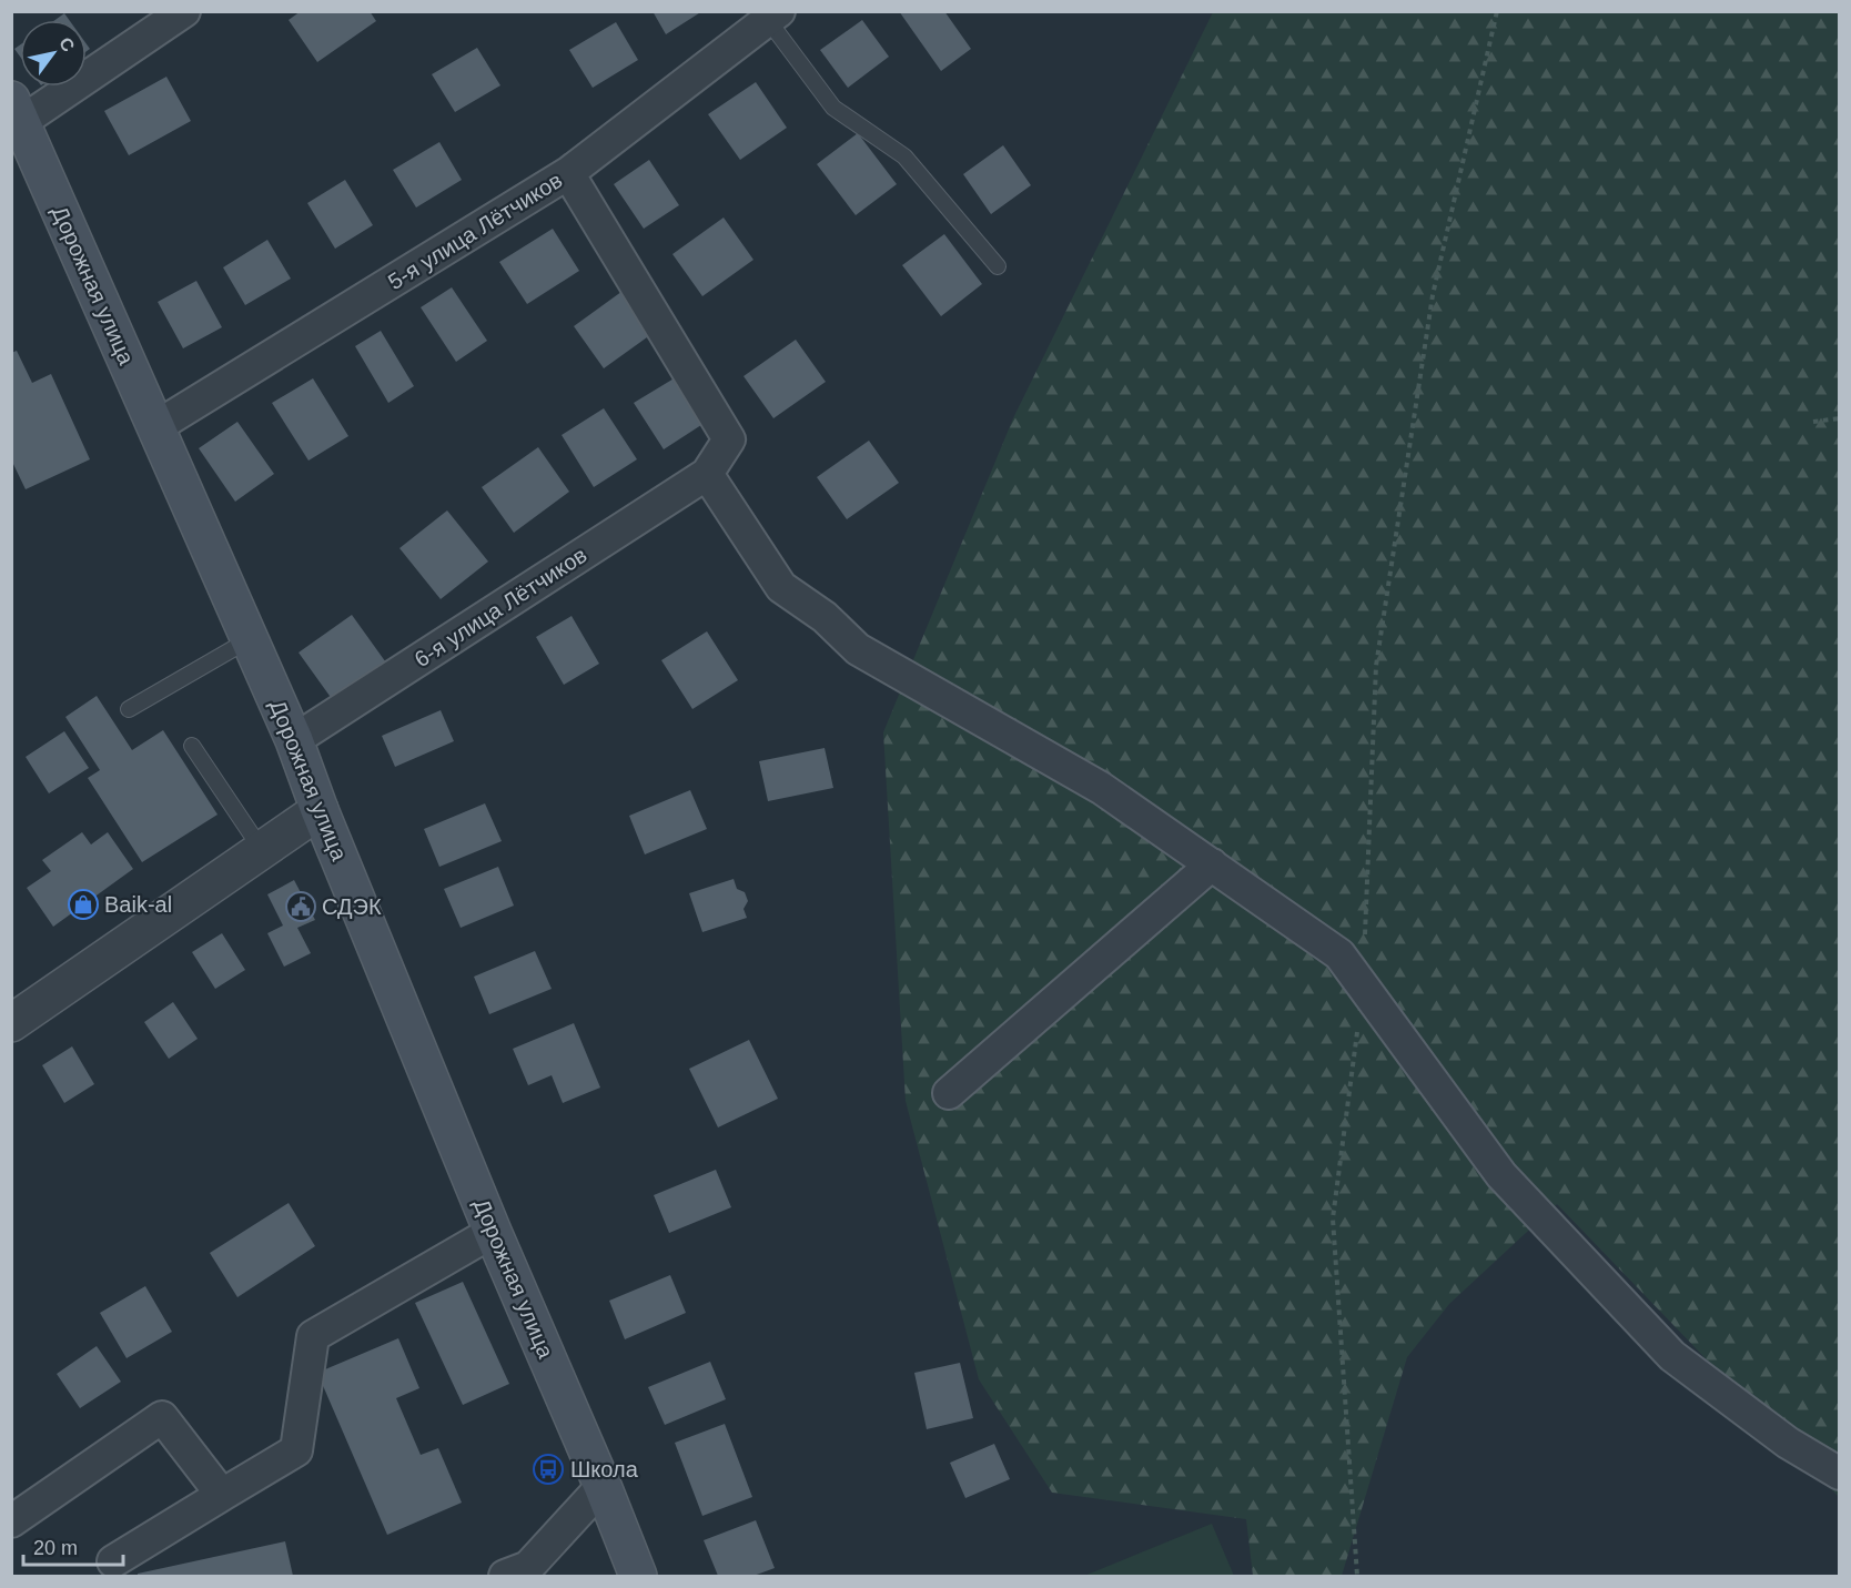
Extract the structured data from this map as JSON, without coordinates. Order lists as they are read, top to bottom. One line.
{"streets":{"main road":["Дорожная улица"],"street":["5-я улица Лётчиков","6-я улица Лётчиков"]},"crossings":[["5-я улица Лётчиков","Дорожная улица"],["Дорожная улица","6-я улица Лётчиков"]],"places":{"shop":["Baik-al"],"public building":["СДЭК"],"bus stop":["Школа"]},"scale_bar":"20 m","north":"top right"}
